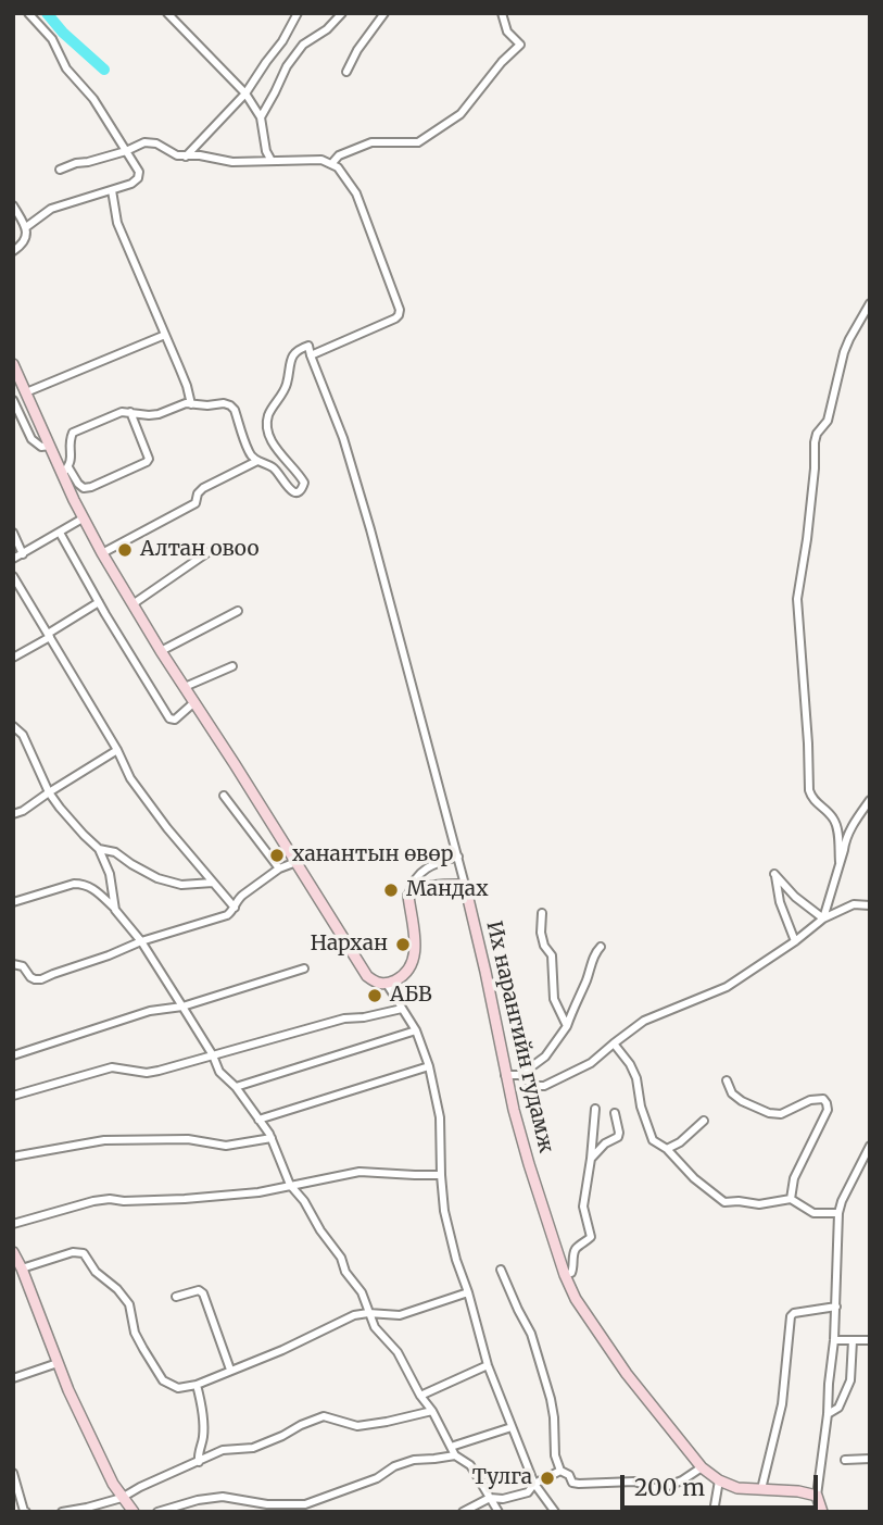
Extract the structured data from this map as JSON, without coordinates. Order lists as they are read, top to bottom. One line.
{"streets":{"main road":["Их нарангийн гудамж"]},"places":["Алтан овоо","ханантын өвөр","Мандах","Нархан","АБВ","Тулга"],"scale_bar":"200 m"}
